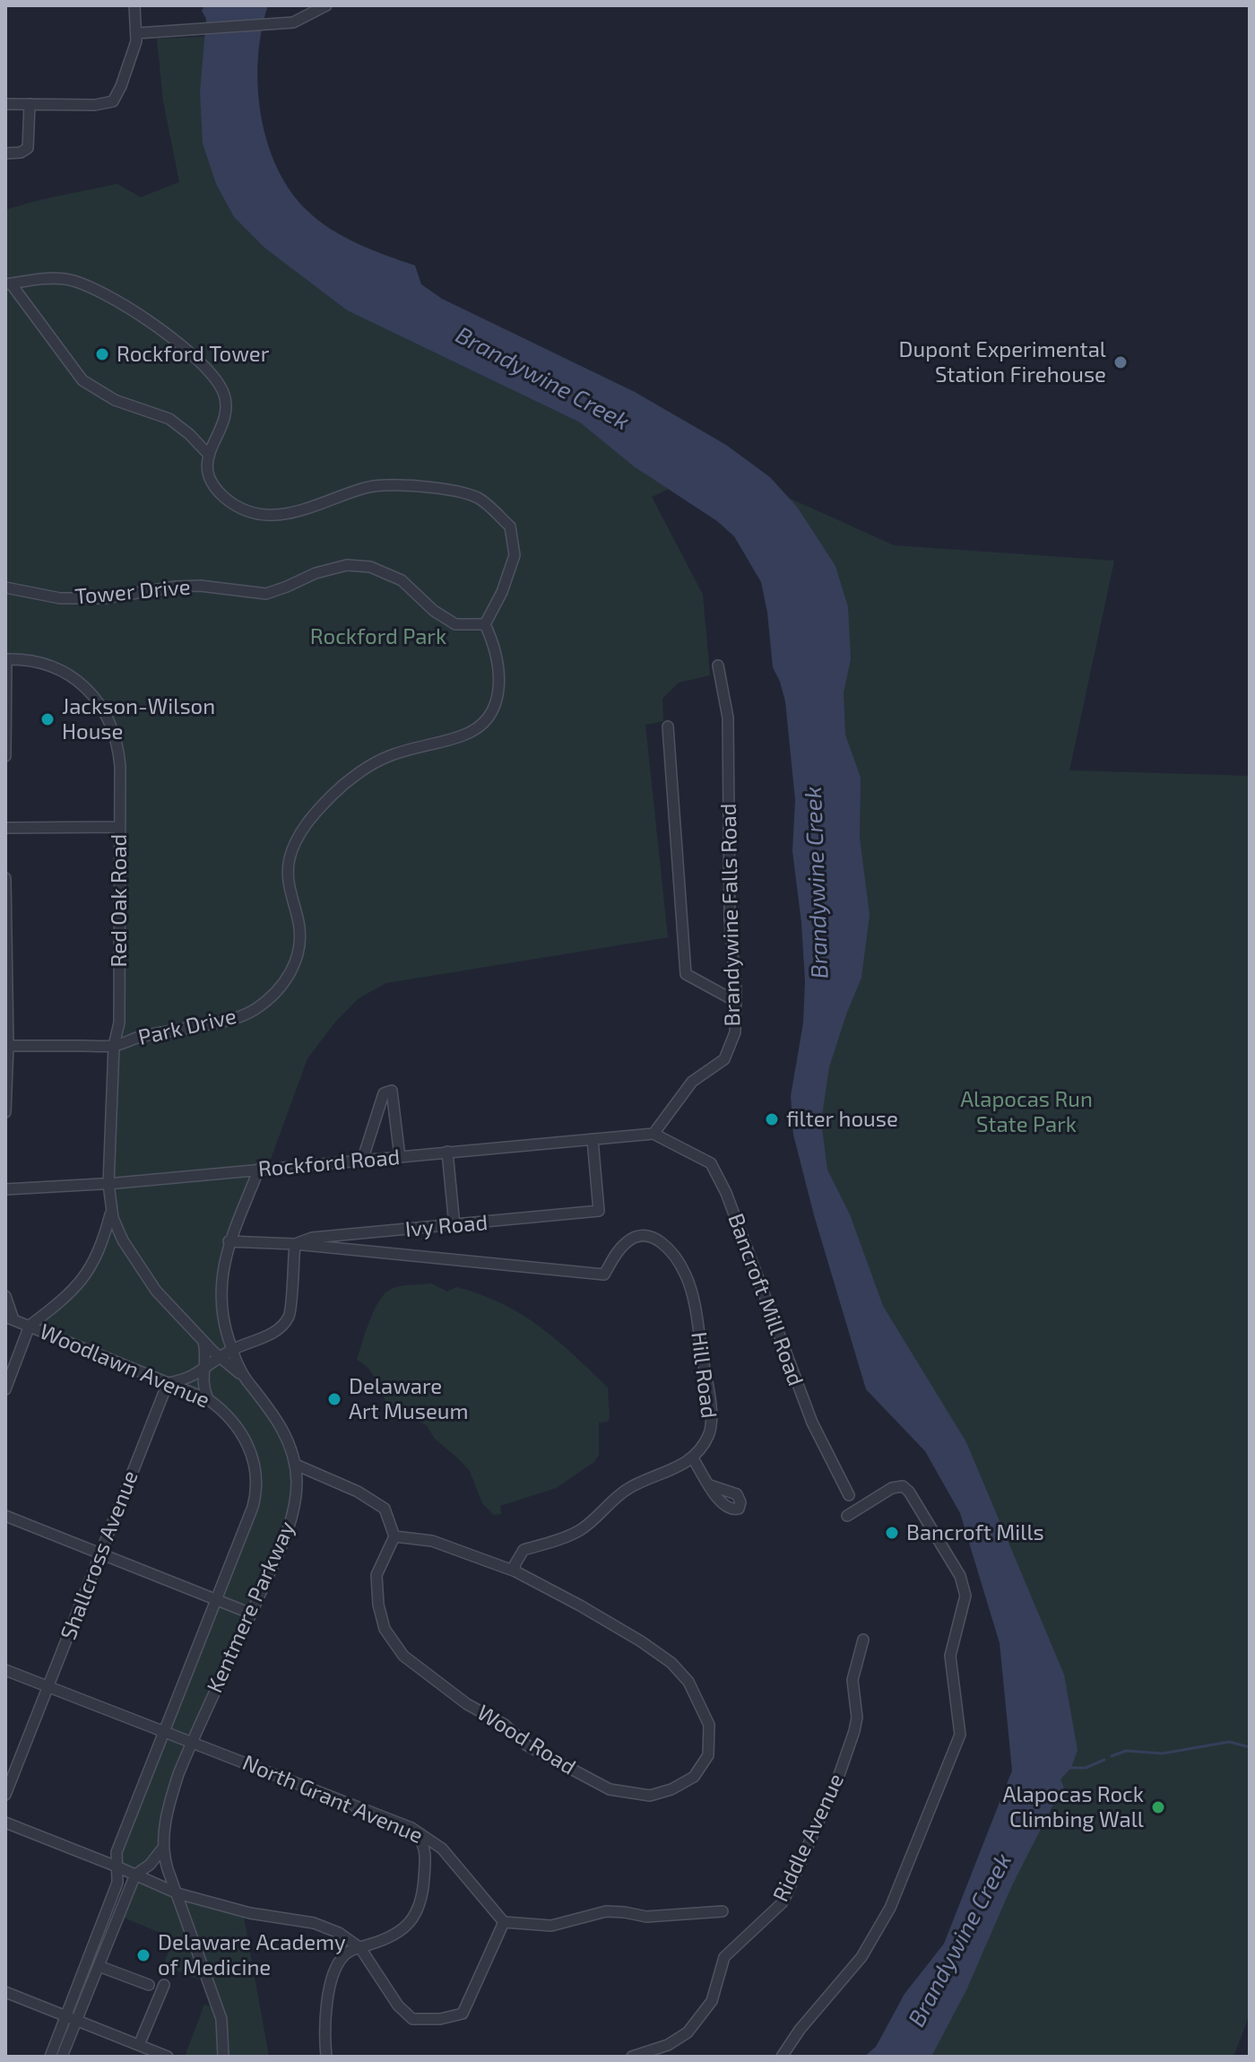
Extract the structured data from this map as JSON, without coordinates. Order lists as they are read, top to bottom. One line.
{"streets":{"street":["Tower Drive","Red Oak Road","Brandywine Falls Road","Park Drive","Rockford Road","Ivy Road","Bancroft Mill Road","Woodlawn Avenue","Hill Road","Shallcross Avenue","Kentmere Parkway","Wood Road","North Grant Avenue","Riddle Avenue"]},"crossings":[["Tower Drive","Park Drive"],["Red Oak Road","Park Drive"],["Red Oak Road","Rockford Road"],["Red Oak Road","Woodlawn Avenue"],["Red Oak Road","Kentmere Parkway"],["Brandywine Falls Road","Rockford Road"],["Brandywine Falls Road","Bancroft Mill Road"],["Rockford Road","Ivy Road"],["Rockford Road","Bancroft Mill Road"],["Rockford Road","Kentmere Parkway"],["Ivy Road","Hill Road"],["Woodlawn Avenue","Shallcross Avenue"],["Woodlawn Avenue","Kentmere Parkway"],["Shallcross Avenue","North Grant Avenue"],["Kentmere Parkway","North Grant Avenue"]],"water":["Brandywine Creek"],"parks":["Rockford Park","Alapocas Run State Park"],"places":["Rockford Tower","Dupont Experimental Station Firehouse","Jackson-Wilson House","filter house","Delaware Art Museum","Bancroft Mills","Alapocas Rock Climbing Wall","Delaware Academy of Medicine"]}
